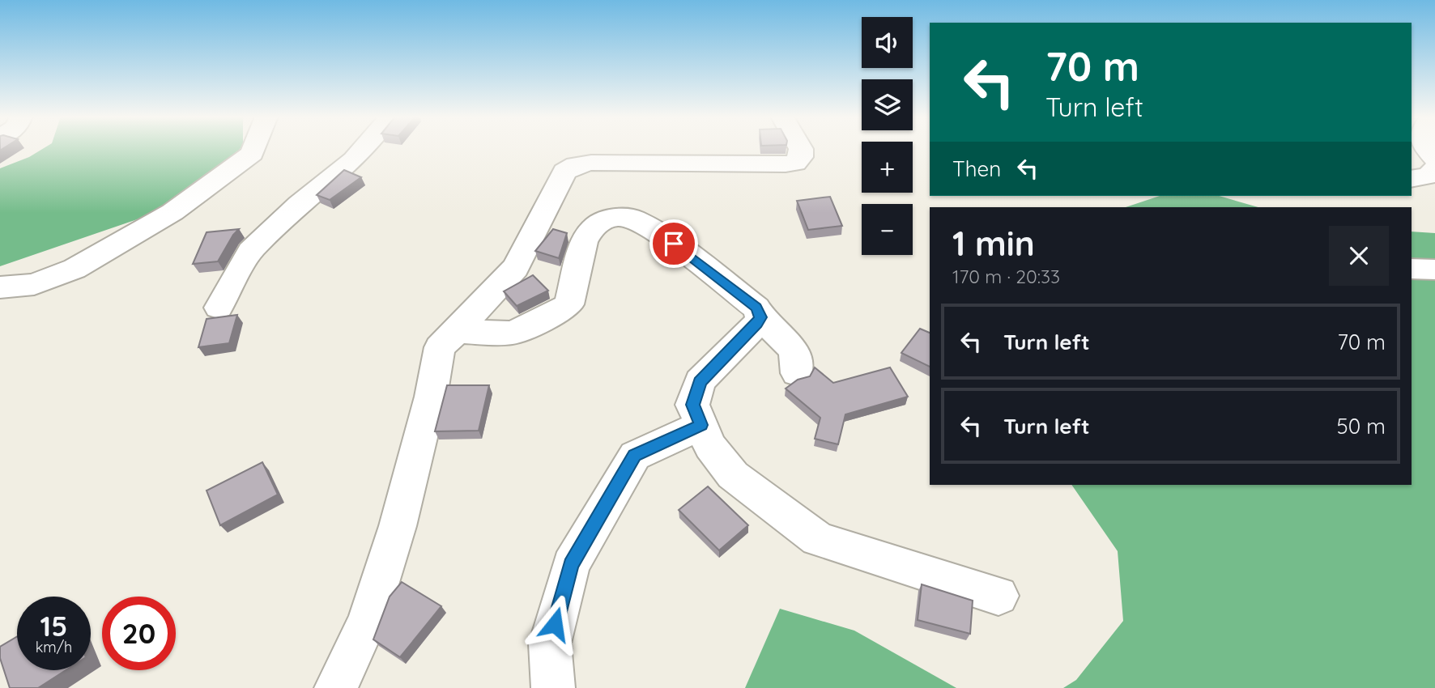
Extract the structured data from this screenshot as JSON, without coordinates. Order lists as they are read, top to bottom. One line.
{"page":{"map_buttons":["+","−"],"turn":["70 m","Turn left"],"then":"Then","heading":["1 min","170 m · 20:33"],"list":[{"name":"Turn left","value":"70 m"},{"name":"Turn left","value":"50 m"}],"speed":"15 km/h","limit":"20"}}
